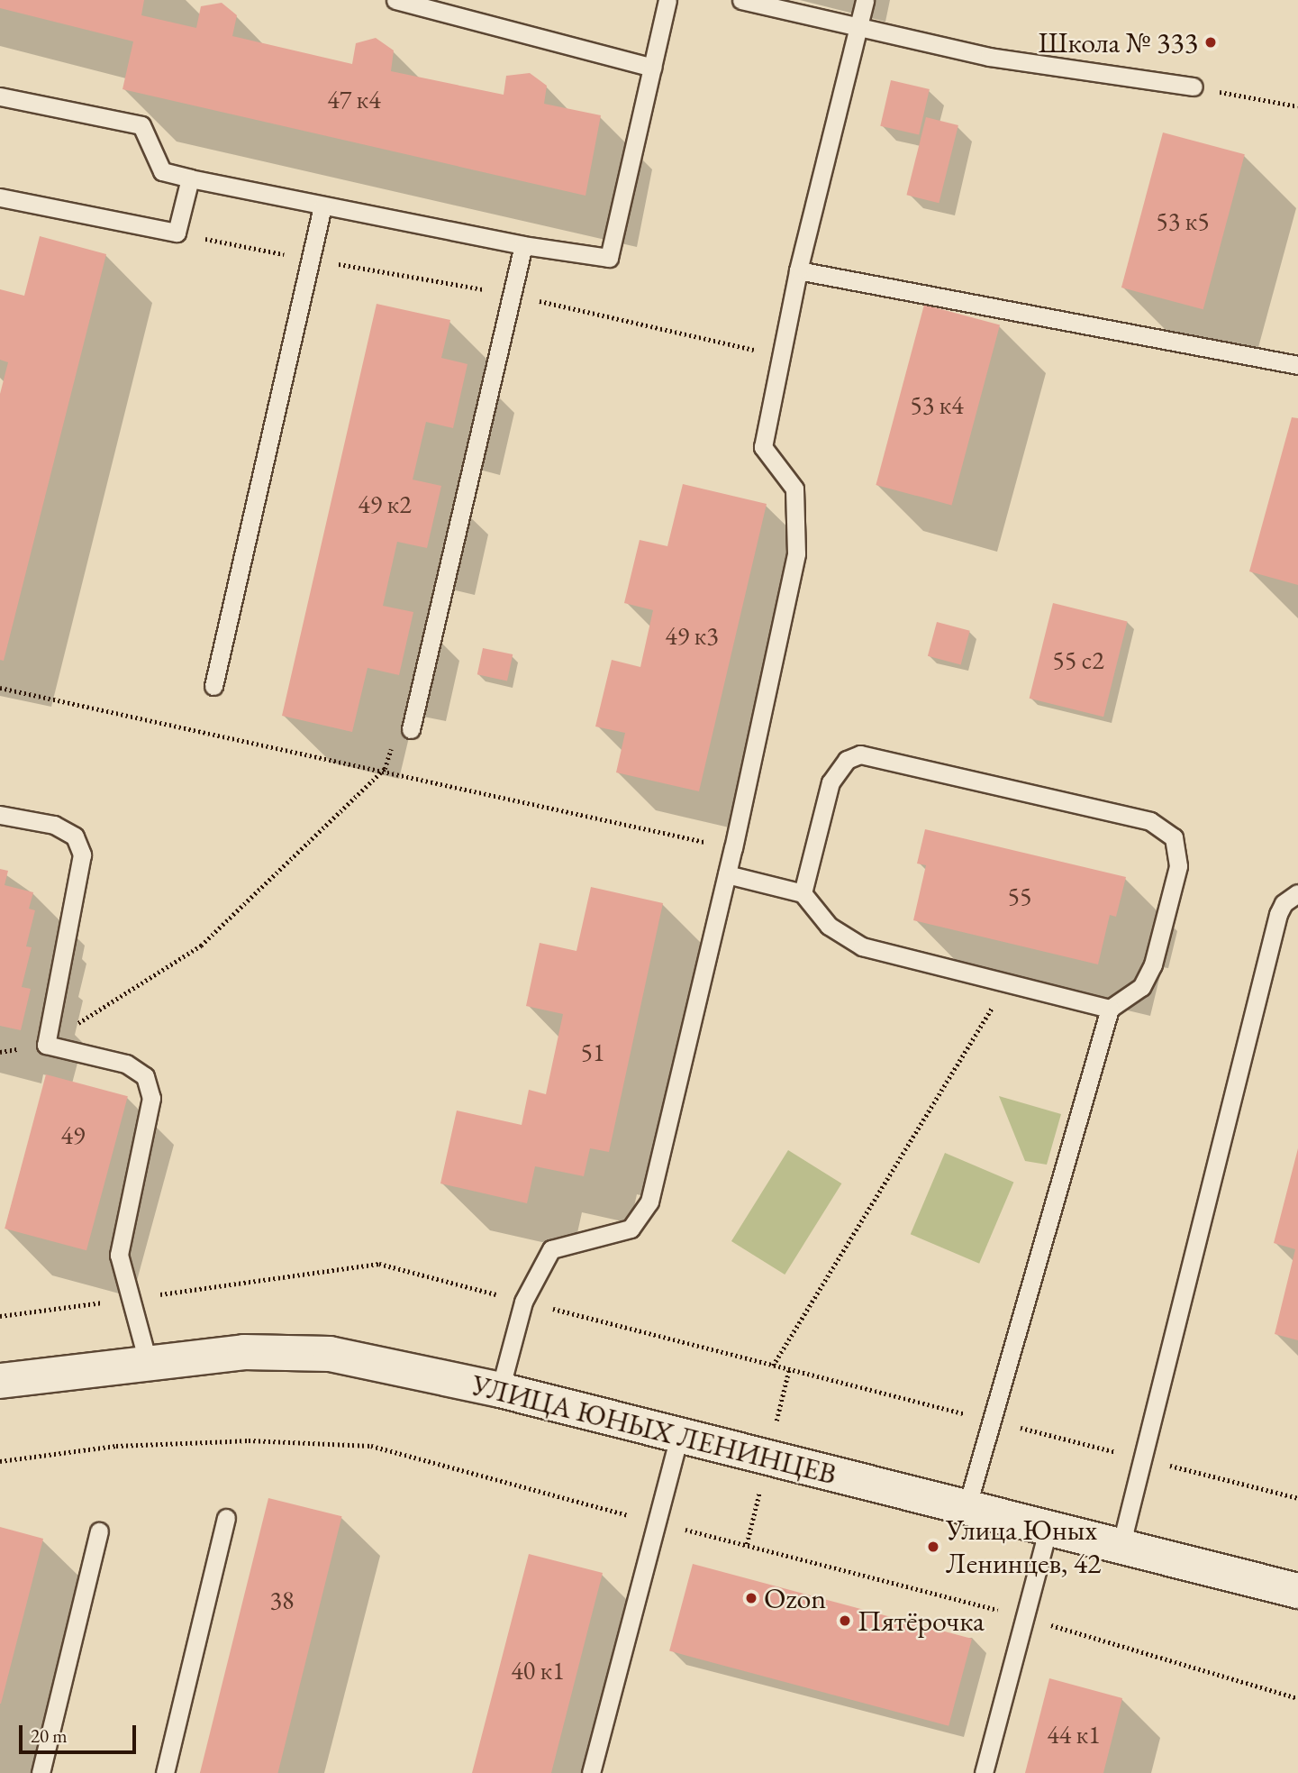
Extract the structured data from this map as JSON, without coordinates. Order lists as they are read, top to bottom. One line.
{"streets":{"main road":["УЛИЦА ЮНЫХ ЛЕНИНЦЕВ"]},"places":["Школа № 333","Улица Юных Ленинцев, 42","Ozon","Пятёрочка"],"house_numbers":["47 к4","53 к5","53 к4","49 к2","49 к3","55 с2","55","51","49","38","40 к1","44 к1"],"scale_bar":"20 m"}
